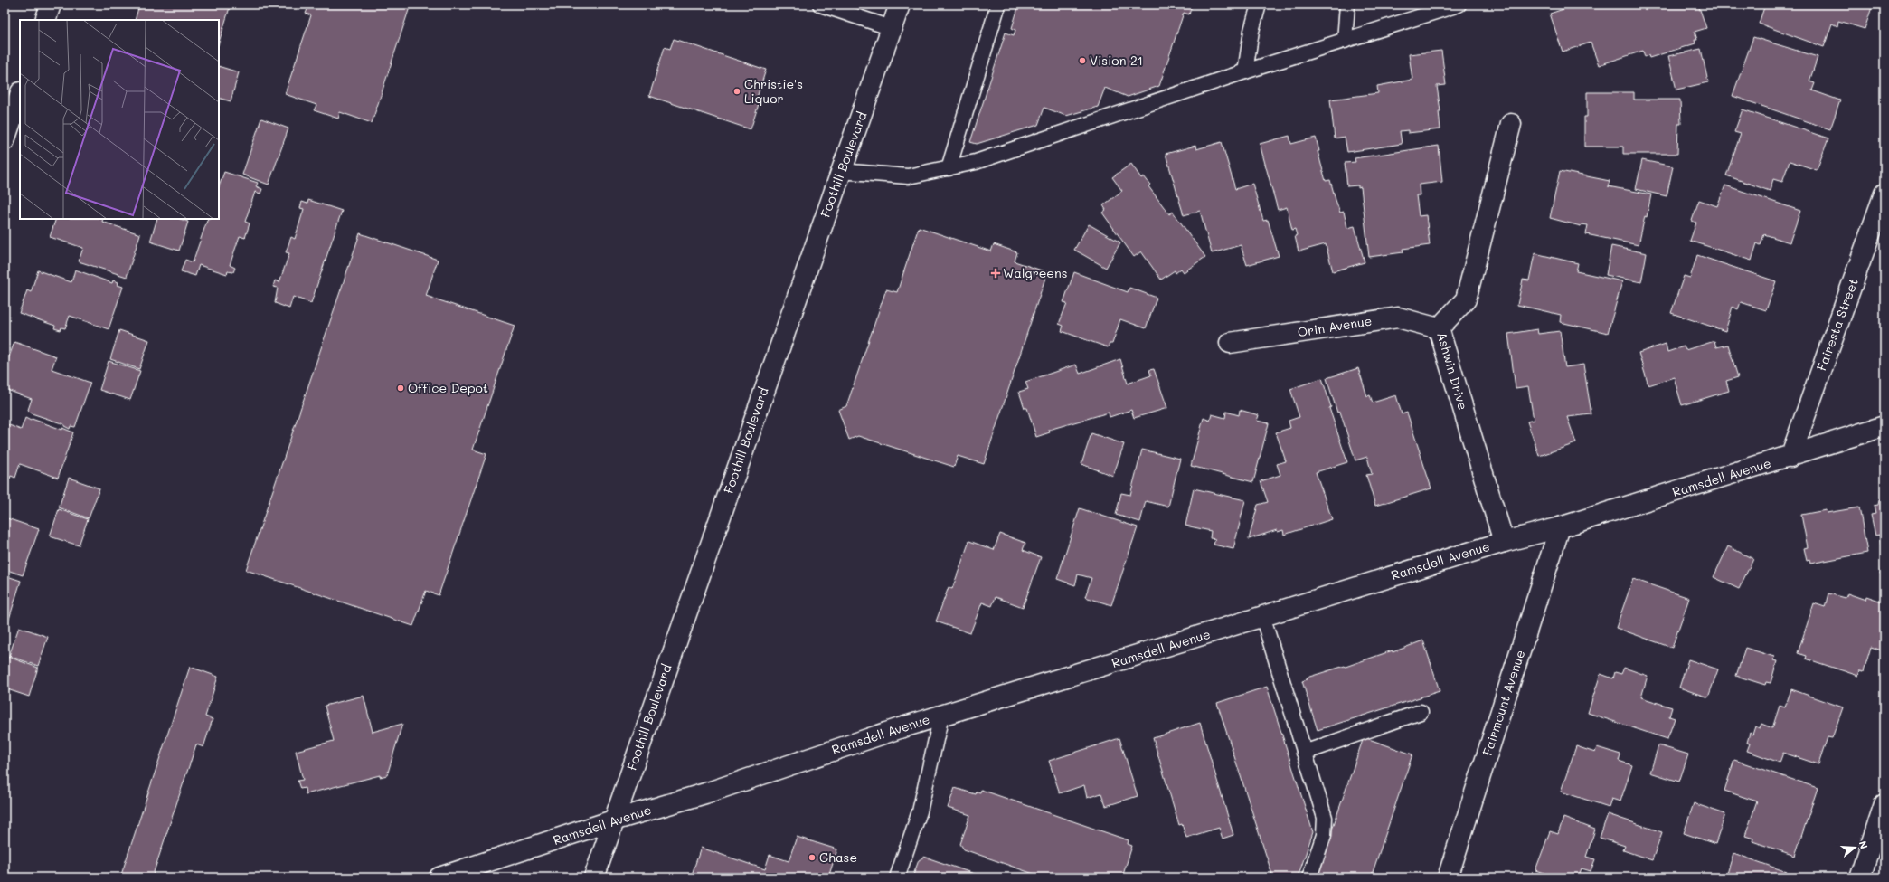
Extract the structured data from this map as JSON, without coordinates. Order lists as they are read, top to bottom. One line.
{"streets":{"street":["Foothill Boulevard","Fairesta Street","Orin Avenue","Ashwin Drive","Ramsdell Avenue","Fairmount Avenue"]},"crossings":[["Foothill Boulevard","Ramsdell Avenue"],["Fairesta Street","Ramsdell Avenue"],["Orin Avenue","Ashwin Drive"],["Ashwin Drive","Ramsdell Avenue"],["Ramsdell Avenue","Fairmount Avenue"]],"places":{"other":["Vision 21","Christie's Liquor","Office Depot","Chase"],"health":["Walgreens"]},"north":"right"}
